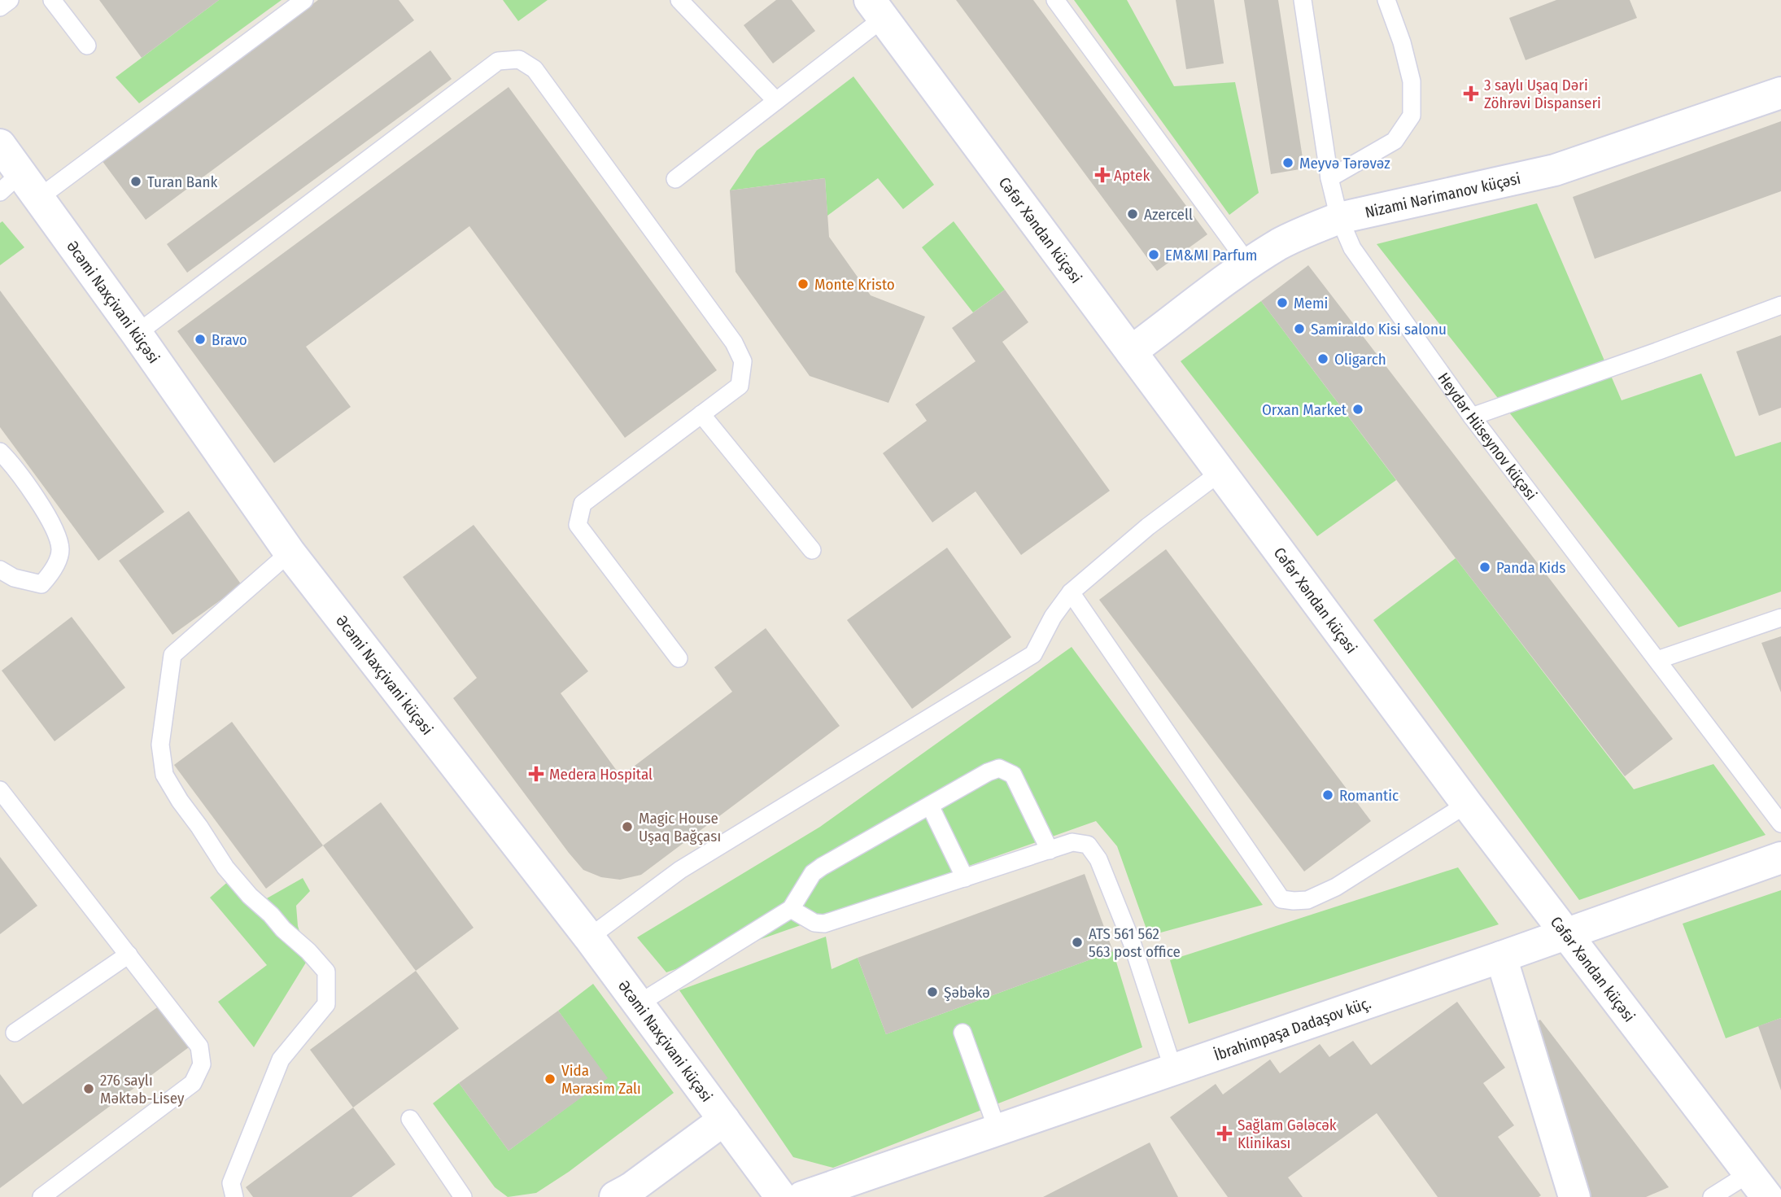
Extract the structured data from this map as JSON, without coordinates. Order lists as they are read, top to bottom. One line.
{"streets":{"street":["Nizami Nərimanov küçəsi","Cəfər Xəndan küçəsi","Əcəmi Naxçivani küçəsi","İbrahimpaşa Dadaşov küç."],"lane":["Heydər Hüseynov küçəsi"]},"crossings":[["Nizami Nərimanov küçəsi","Cəfər Xəndan küçəsi"],["Nizami Nərimanov küçəsi","Heydər Hüseynov küçəsi"],["Cəfər Xəndan küçəsi","İbrahimpaşa Dadaşov küç."]],"places":{"health":["3 saylı Uşaq Dəri Zöhrəvi Dispanseri","Aptek","Medera Hospital","Sağlam Gələcək Klinikası"],"other":["Meyvə Tərəvəz","Turan Bank","Azercell","EM&MI Parfum","Monte Kristo","Memi","Samiraldo Kisi salonu","Bravo","Oligarch","Orxan Market","Panda Kids","Romantic","Magic House Uşaq Bağçası","ATS 561 562 563 post office","Şəbəkə","Vida Mərasim Zalı","276 saylı Məktəb-Lisey"]}}
